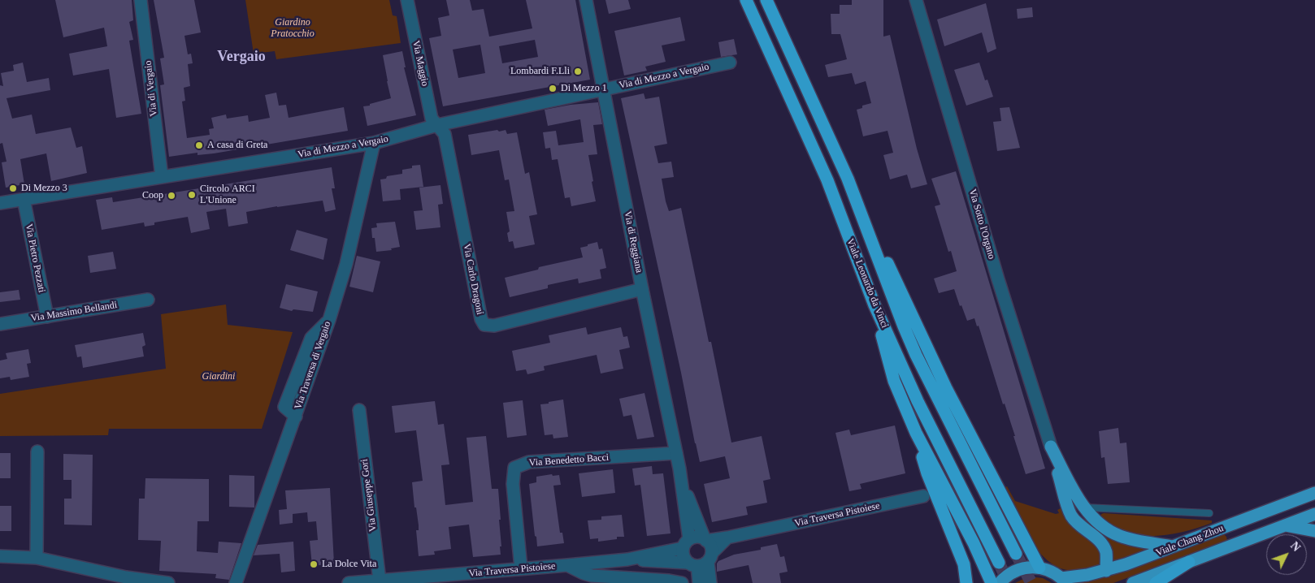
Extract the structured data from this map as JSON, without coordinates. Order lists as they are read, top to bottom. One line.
{"streets":{"highway":["Viale Leonardo da Vinci"],"main road":["Viale Chang Zhou"],"street":["Via Maggio","Via di Mezzo a Vergaio","Via di Vergaio","Via Sotto l'Organo","Via di Reggiana","Via Pietro Pezzati","Via Carlo Dragoni","Via Massimo Bellandi","Via Traversa di Vergaio","Via Benedetto Bacci","Via Giuseppe Gori","Via Traversa Pistoiese"]},"crossings":[["Via Maggio","Via di Mezzo a Vergaio"],["Via Maggio","Via Carlo Dragoni"],["Via di Mezzo a Vergaio","Via di Vergaio"],["Via di Mezzo a Vergaio","Via di Reggiana"],["Via di Mezzo a Vergaio","Via Pietro Pezzati"],["Via di Mezzo a Vergaio","Via Carlo Dragoni"],["Via di Mezzo a Vergaio","Via Traversa di Vergaio"],["Via di Reggiana","Via Carlo Dragoni"],["Via di Reggiana","Via Benedetto Bacci"],["Via di Reggiana","Via Traversa Pistoiese"],["Via Pietro Pezzati","Via Massimo Bellandi"],["Via Benedetto Bacci","Via Traversa Pistoiese"],["Via Giuseppe Gori","Via Traversa Pistoiese"]],"districts":["Vergaio"],"parks":["Giardino Pratocchio","Giardini"],"places":["Lombardi F.Lli","Di Mezzo 1","A casa di Greta","Di Mezzo 3","Circolo ARCI L'Unione","Coop","La Dolce Vita"],"north":"top right"}
